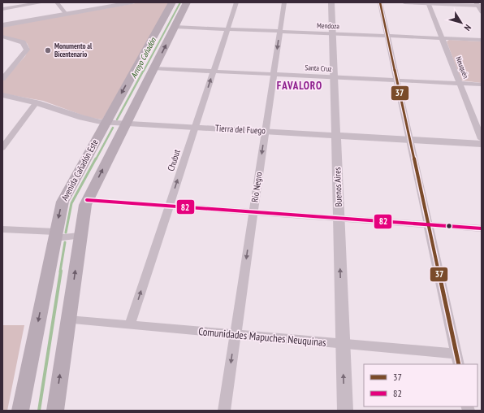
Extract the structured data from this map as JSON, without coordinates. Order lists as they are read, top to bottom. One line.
{"streets":{"main road":["Avenida Cañadón Este"],"street":["Mendoza","Neuquén","Santa Cruz","Tierra del Fuego","Chubut","Río Negro","Buenos Aires","Comunidades Mapuches Neuquinas"]},"crossings":[["Mendoza","Neuquén"],["Mendoza","Chubut"],["Mendoza","Río Negro"],["Mendoza","Buenos Aires"],["Neuquén","Santa Cruz"],["Santa Cruz","Chubut"],["Santa Cruz","Río Negro"],["Santa Cruz","Buenos Aires"],["Tierra del Fuego","Chubut"],["Tierra del Fuego","Avenida Cañadón Este"],["Tierra del Fuego","Río Negro"],["Tierra del Fuego","Buenos Aires"],["Chubut","Comunidades Mapuches Neuquinas"],["Río Negro","Comunidades Mapuches Neuquinas"],["Buenos Aires","Comunidades Mapuches Neuquinas"]],"one_way":["Chubut","Río Negro"],"districts":["FAVALORO"],"water":["Arroyo Cañadón"],"places":["Monumento al Bicentenario"],"lines":["transit line 37","transit line 82"],"legend":["37","82"],"north":"bottom right"}
